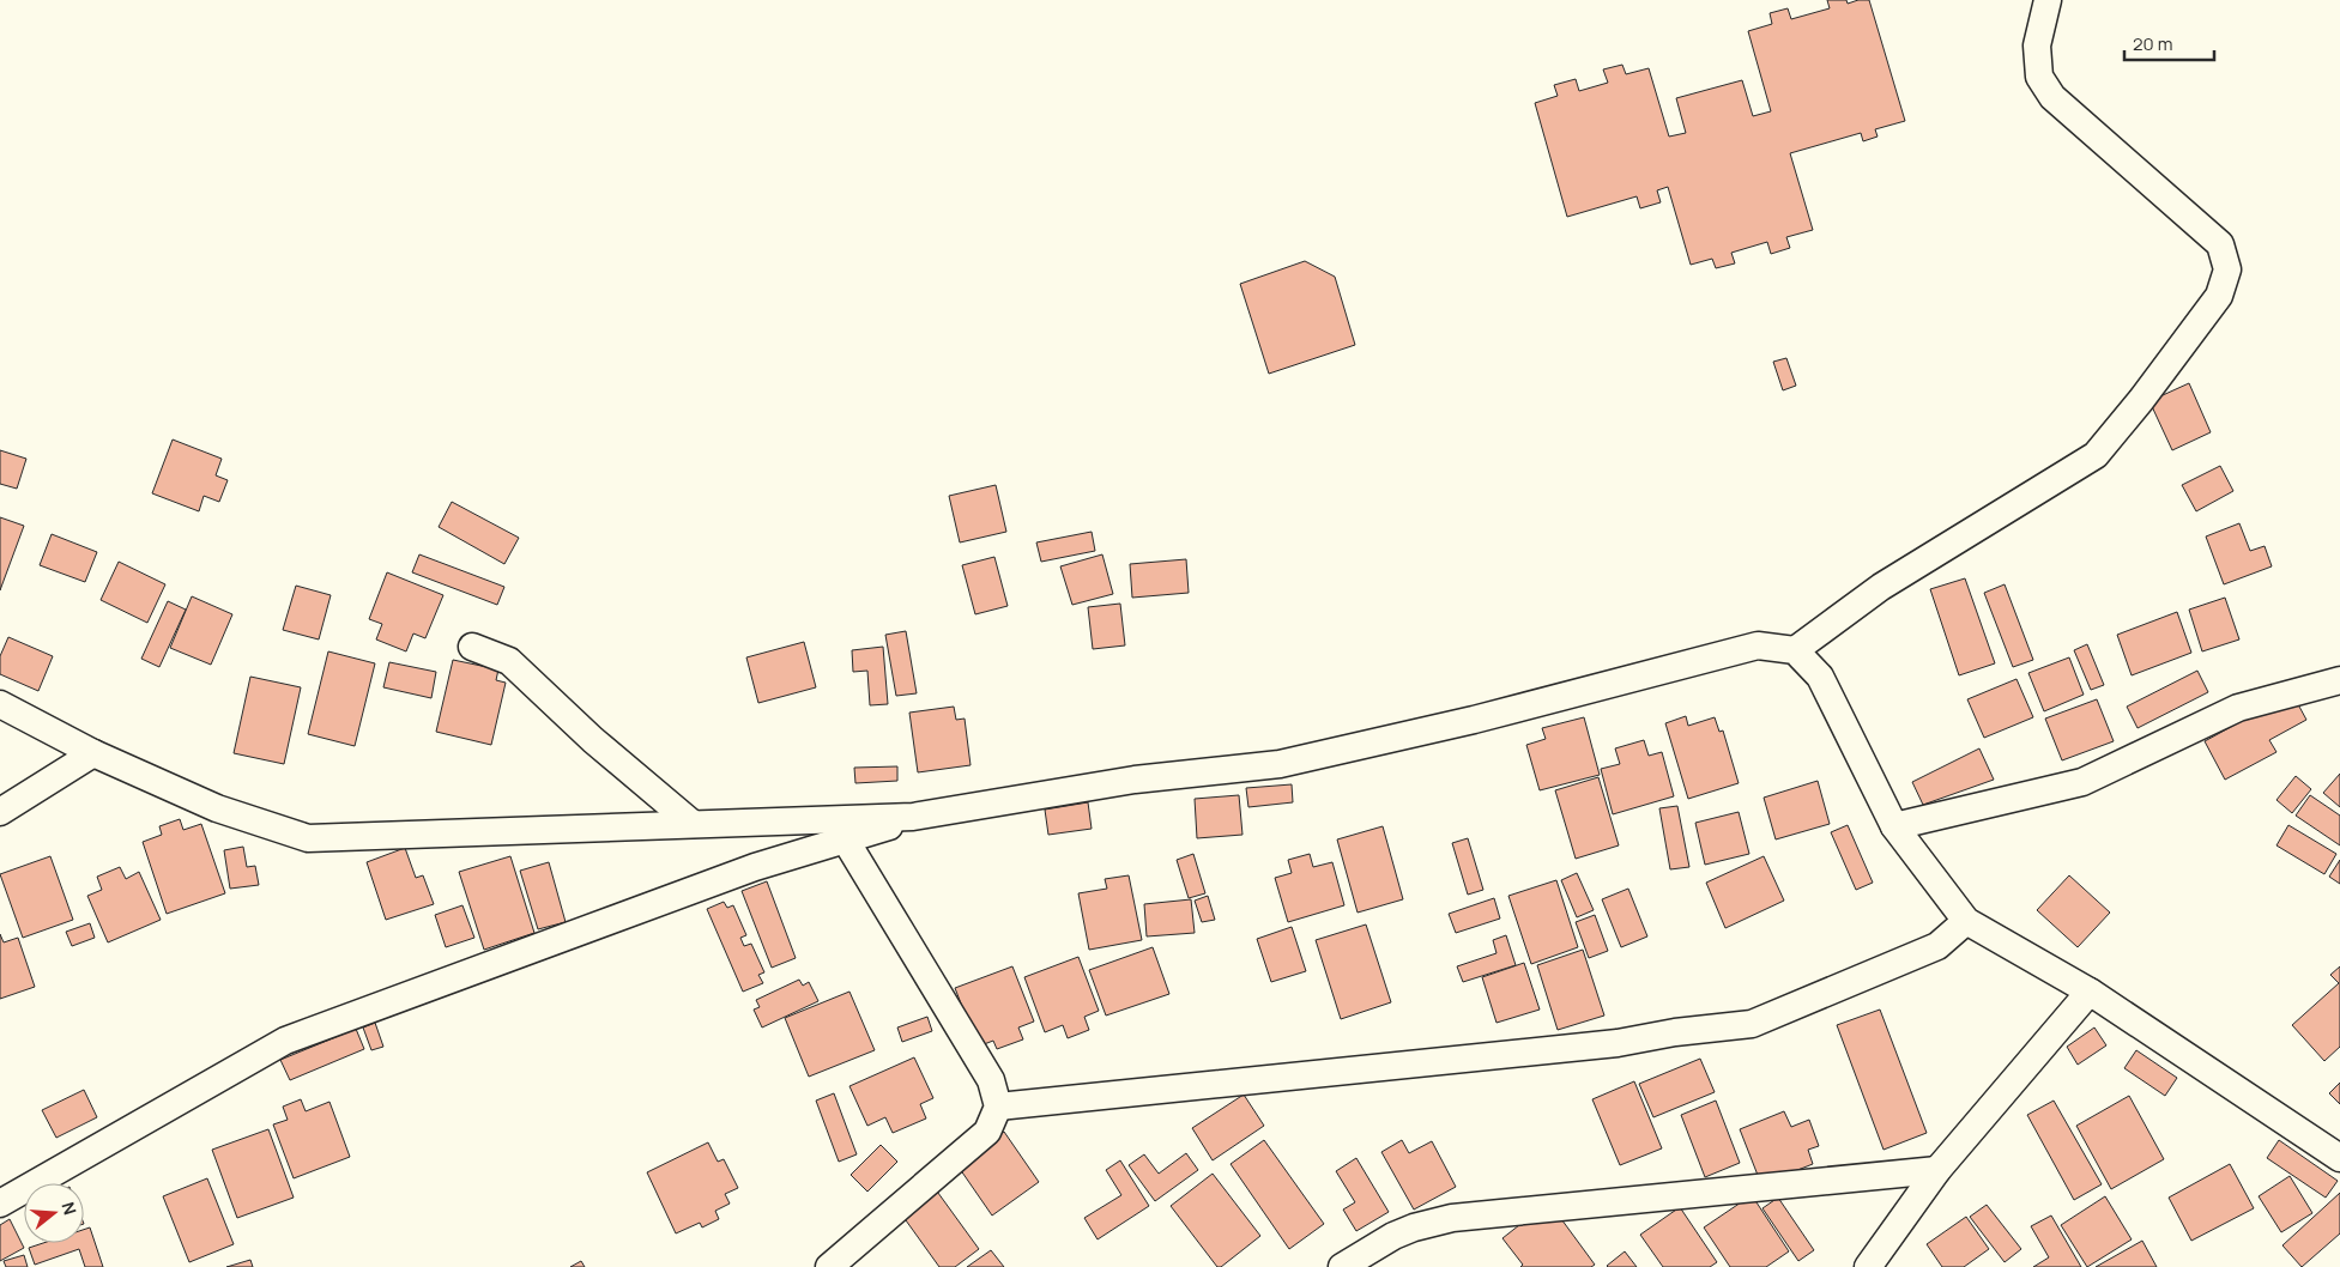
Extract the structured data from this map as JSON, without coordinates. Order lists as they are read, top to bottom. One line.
{"scale_bar":"20 m","north":"right"}
